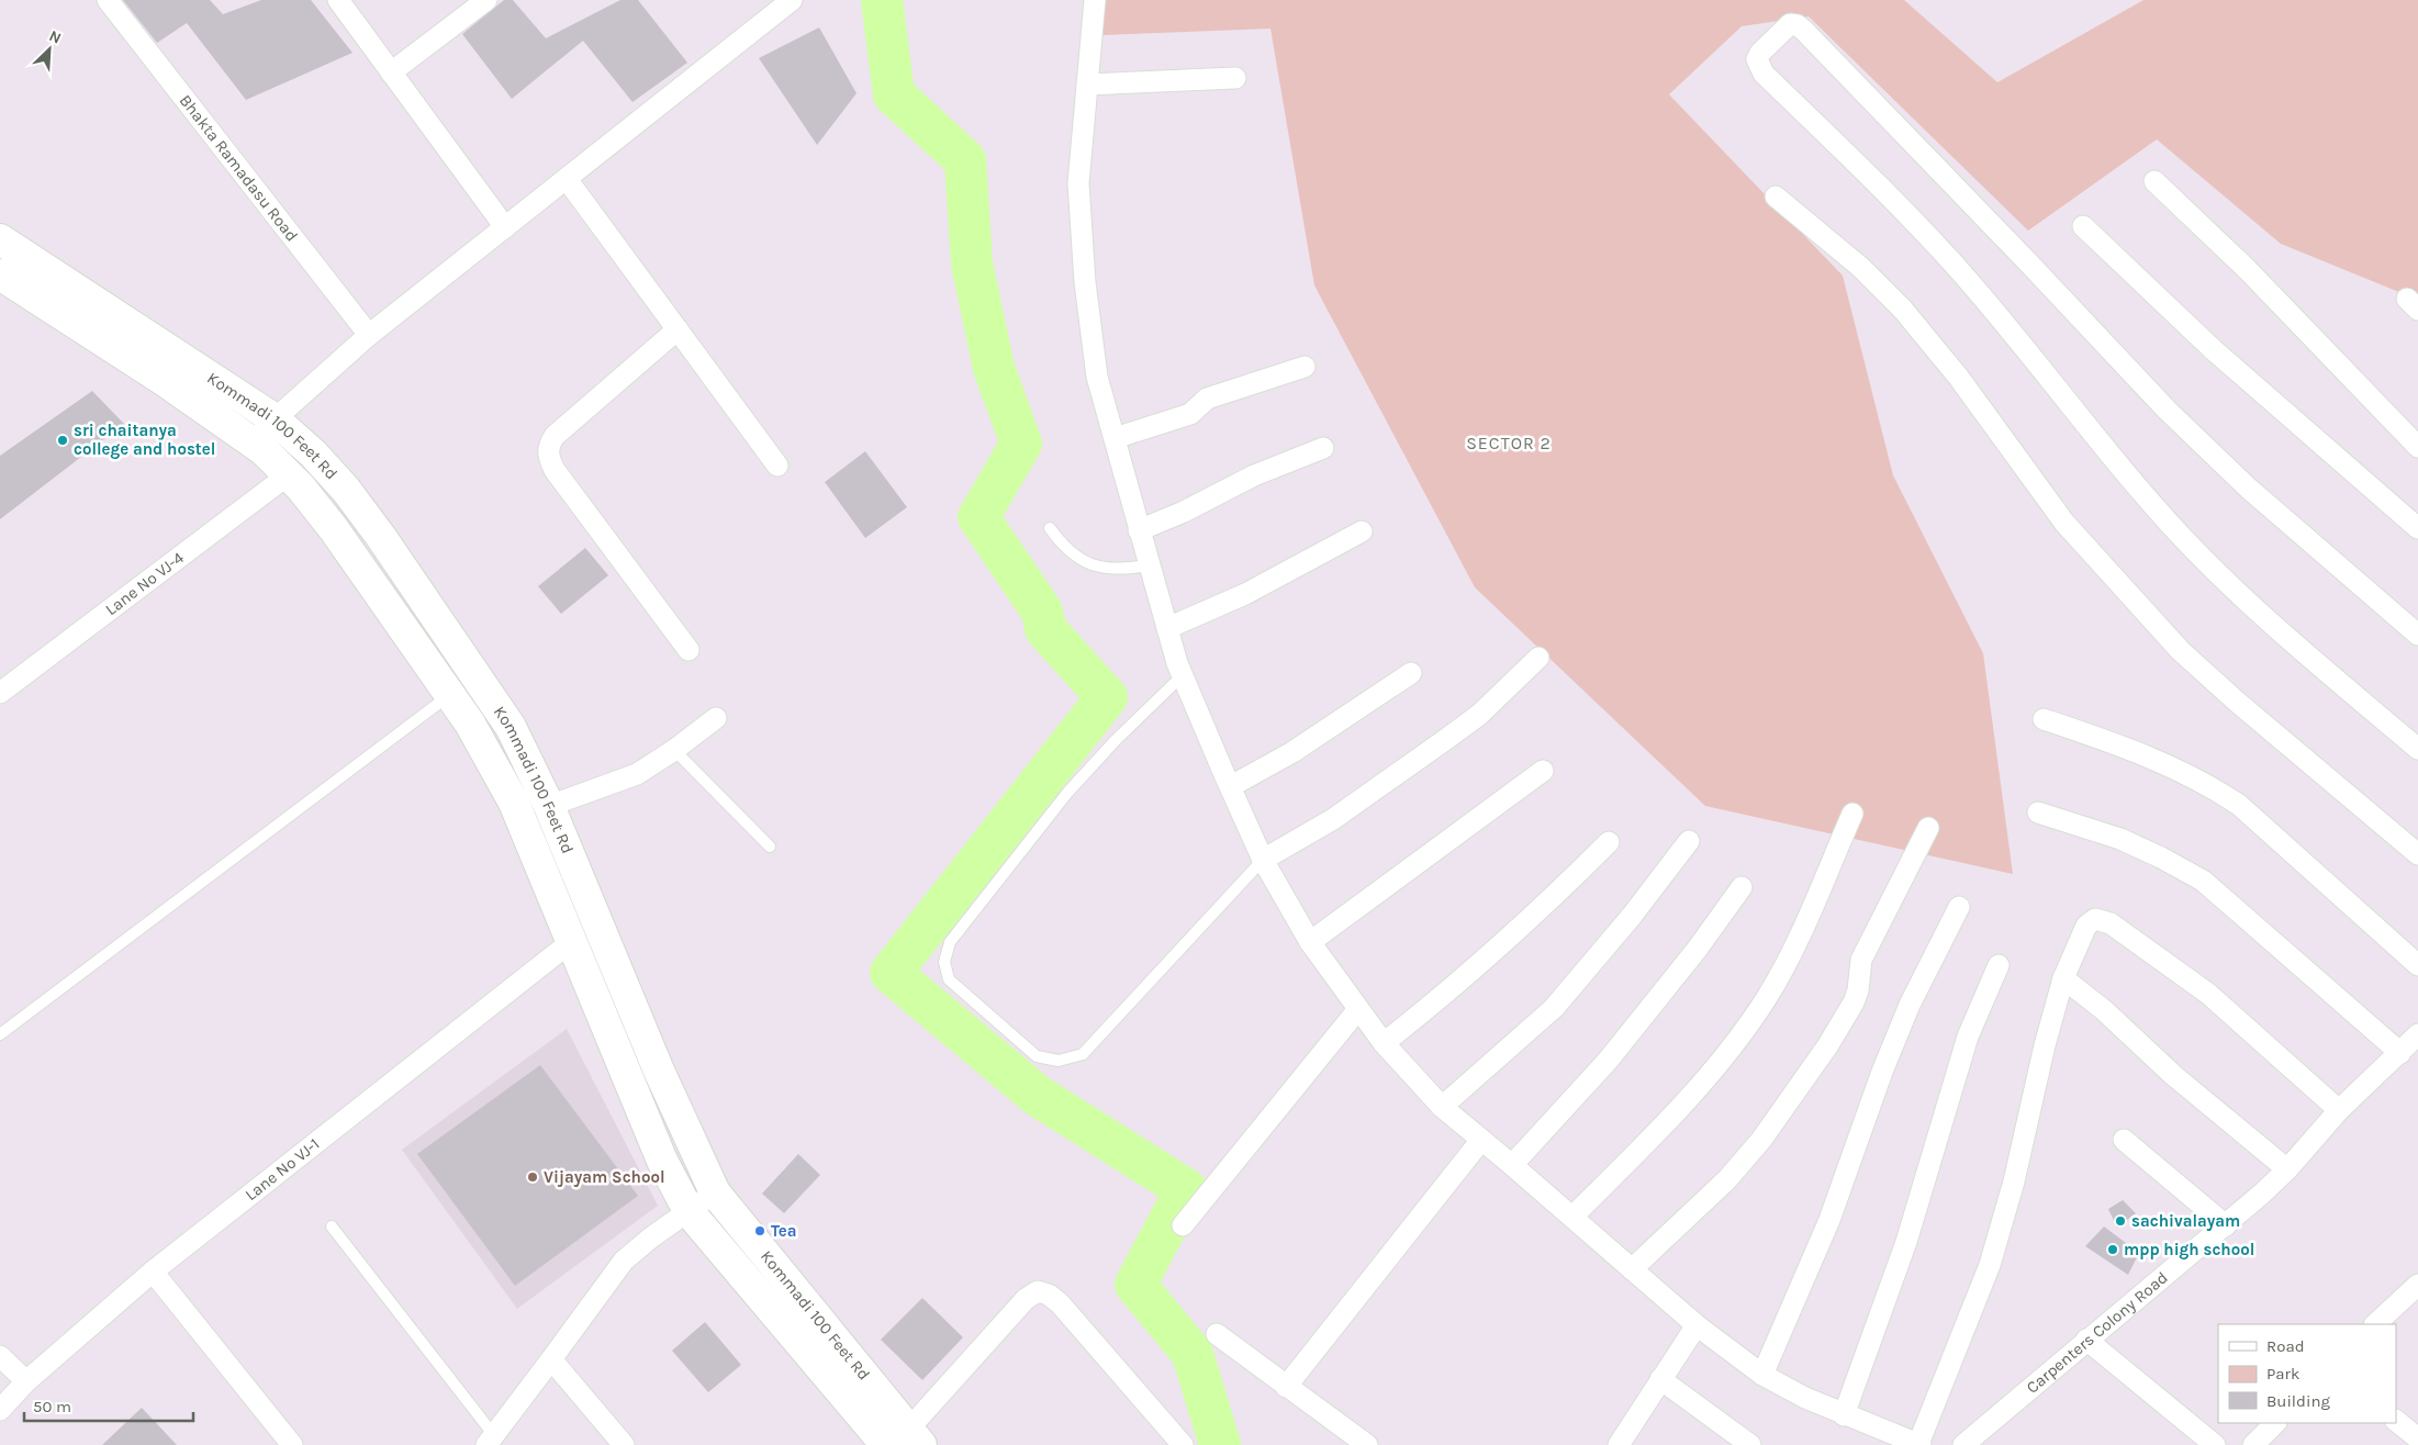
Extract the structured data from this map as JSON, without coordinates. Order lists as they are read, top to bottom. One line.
{"streets":{"main road":["Kommadi 100 Feet Rd"],"street":["Bhakta Ramadasu Road","Lane No VJ-4","Lane No VJ-1","Carpenters Colony Road"]},"crossings":[["Kommadi 100 Feet Rd","Lane No VJ-4"],["Kommadi 100 Feet Rd","Lane No VJ-1"]],"districts":["SECTOR 2"],"places":["sri chaitanya college and hostel","Vijayam School","sachivalayam","Tea","mpp high school"],"legend":["Road","Park","Building"],"scale_bar":"50 m","north":"top right"}
